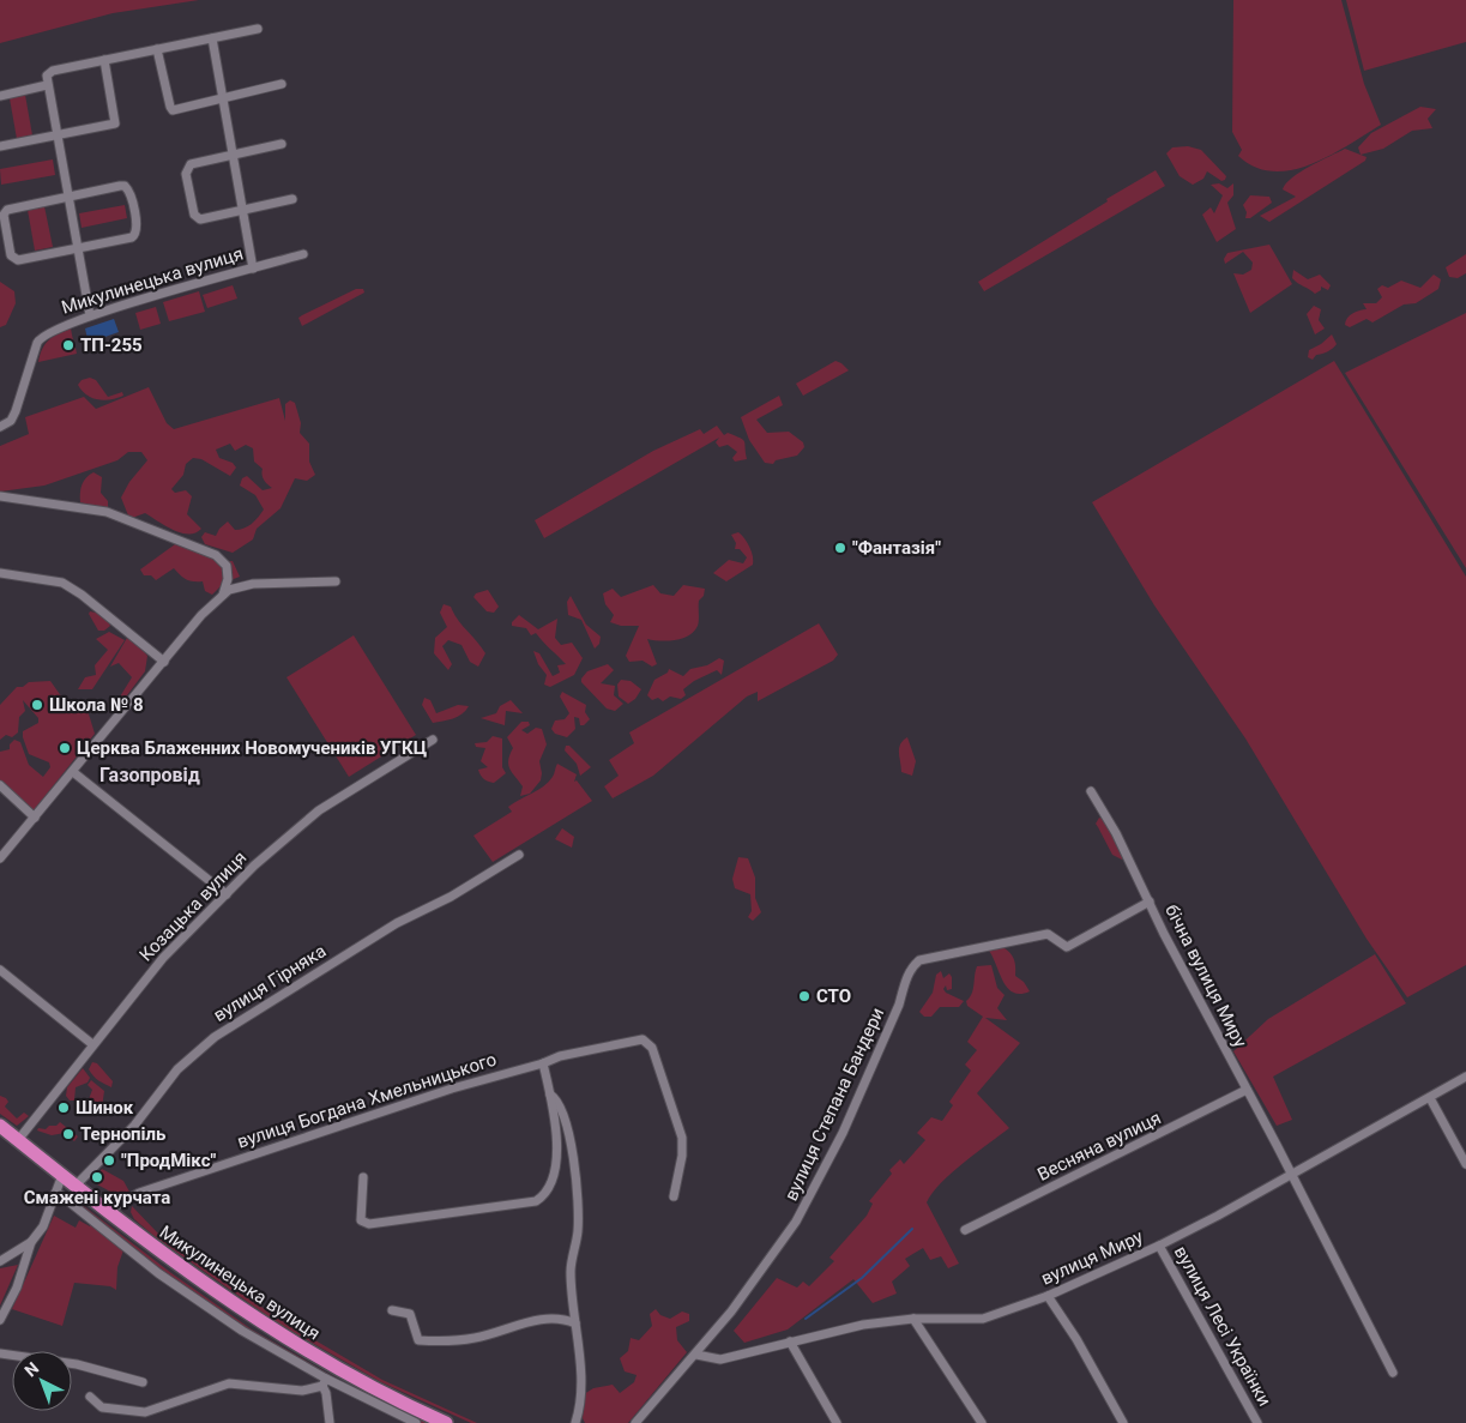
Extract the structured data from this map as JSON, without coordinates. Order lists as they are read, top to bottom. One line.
{"streets":{"highway":["Микулинецька вулиця"],"street":["Козацька вулиця","бічна вулиця Миру","вулиця Гірняка","вулиця Богдана Хмельницького","вулиця Степана Бандери","Весняна вулиця","вулиця Миру","вулиця Лесі Українки"]},"crossings":[["Микулинецька вулиця","Козацька вулиця"],["Микулинецька вулиця","вулиця Гірняка"],["Микулинецька вулиця","вулиця Богдана Хмельницького"],["бічна вулиця Миру","вулиця Степана Бандери"],["бічна вулиця Миру","Весняна вулиця"],["бічна вулиця Миру","вулиця Миру"],["вулиця Степана Бандери","вулиця Миру"],["вулиця Миру","вулиця Лесі Українки"]],"districts":["Газопровід"],"places":["ТП-255","\"Фантазія\"","Школа № 8","Церква Блаженних Новомучеників УГКЦ","СТО","Шинок","Тернопіль","\"ПродМікс\"","Смажені курчата"],"north":"top left"}
